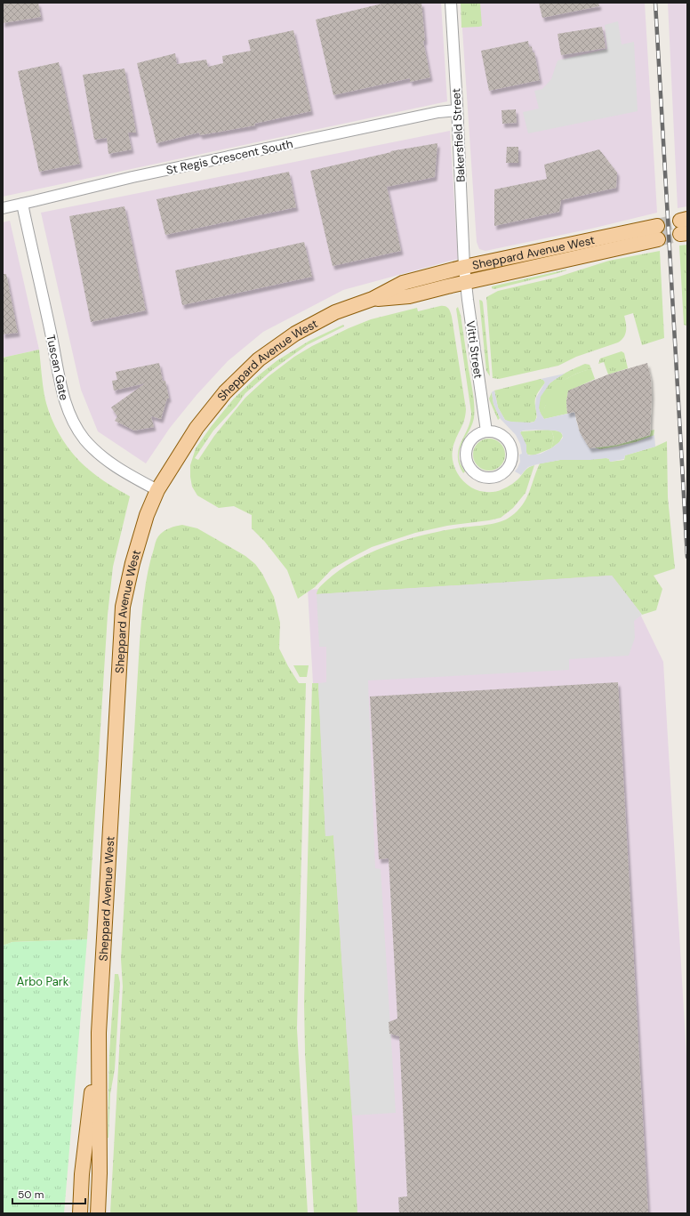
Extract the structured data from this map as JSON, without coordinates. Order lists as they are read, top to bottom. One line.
{"streets":{"main road":["Sheppard Avenue West"],"street":["Bakersfield Street","St Regis Crescent South","Vitti Street","Tuscan Gate"]},"crossings":[["Bakersfield Street","St Regis Crescent South"],["Bakersfield Street","Sheppard Avenue West"],["Bakersfield Street","Vitti Street"],["St Regis Crescent South","Tuscan Gate"],["Sheppard Avenue West","Vitti Street"],["Sheppard Avenue West","Tuscan Gate"]],"parks":["Arbo Park"],"scale_bar":"50 m"}
